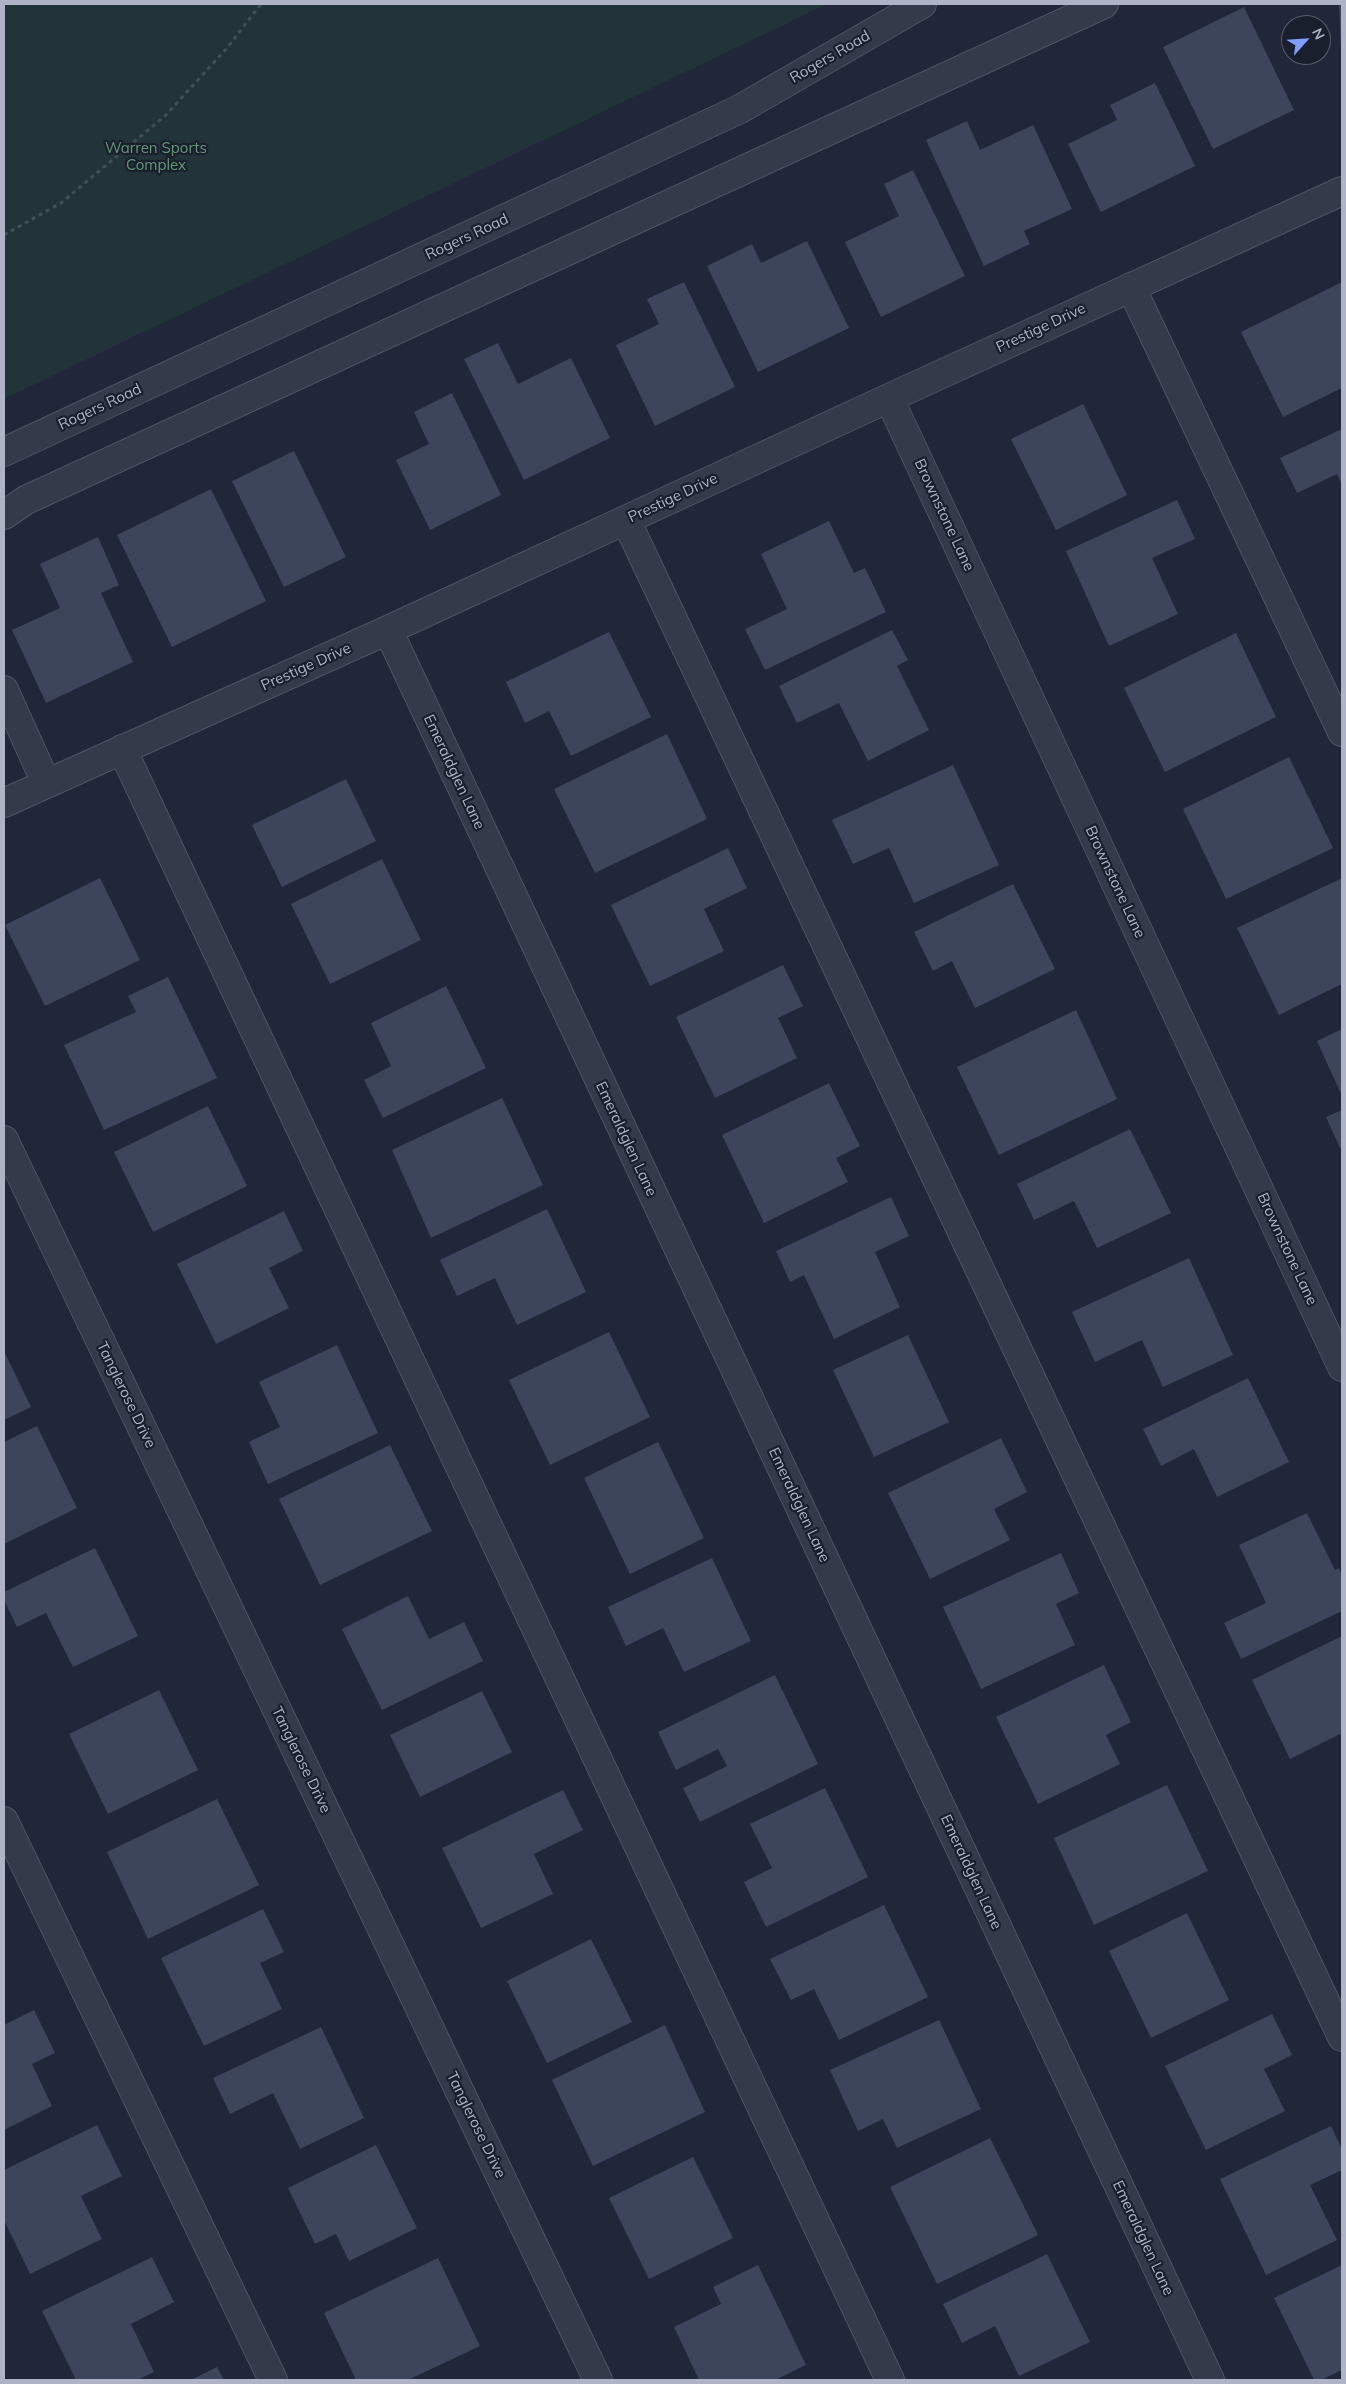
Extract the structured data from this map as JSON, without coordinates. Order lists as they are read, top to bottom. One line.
{"streets":{"street":["Rogers Road","Prestige Drive","Brownstone Lane","Emeraldglen Lane","Tanglerose Drive"]},"crossings":[["Prestige Drive","Brownstone Lane"],["Prestige Drive","Emeraldglen Lane"]],"parks":["Warren Sports Complex"],"north":"top right"}
